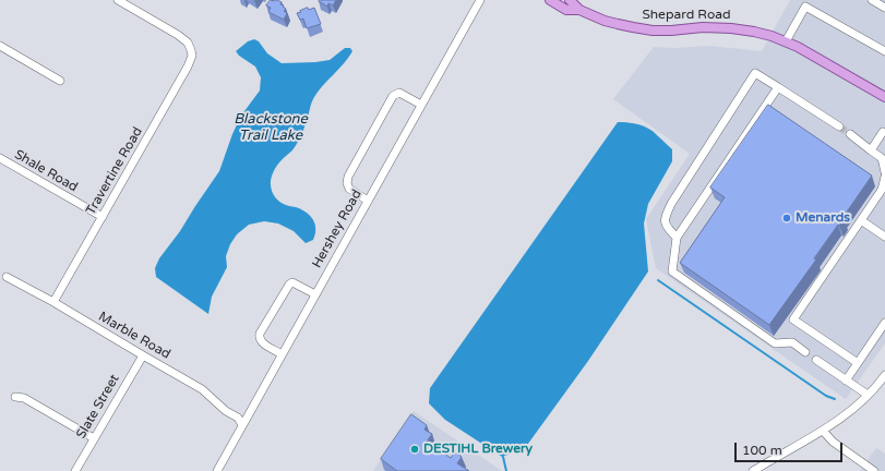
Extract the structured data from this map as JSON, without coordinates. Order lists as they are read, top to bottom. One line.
{"streets":{"main road":["Shepard Road"],"street":["Shale Road","Travertine Road","Hershey Road","Marble Road","Slate Street"]},"crossings":[["Shale Road","Travertine Road"],["Travertine Road","Marble Road"],["Hershey Road","Marble Road"],["Marble Road","Slate Street"]],"water":["Blackstone Trail Lake"],"places":["Menards","DESTIHL Brewery"],"scale_bar":"100 m"}
